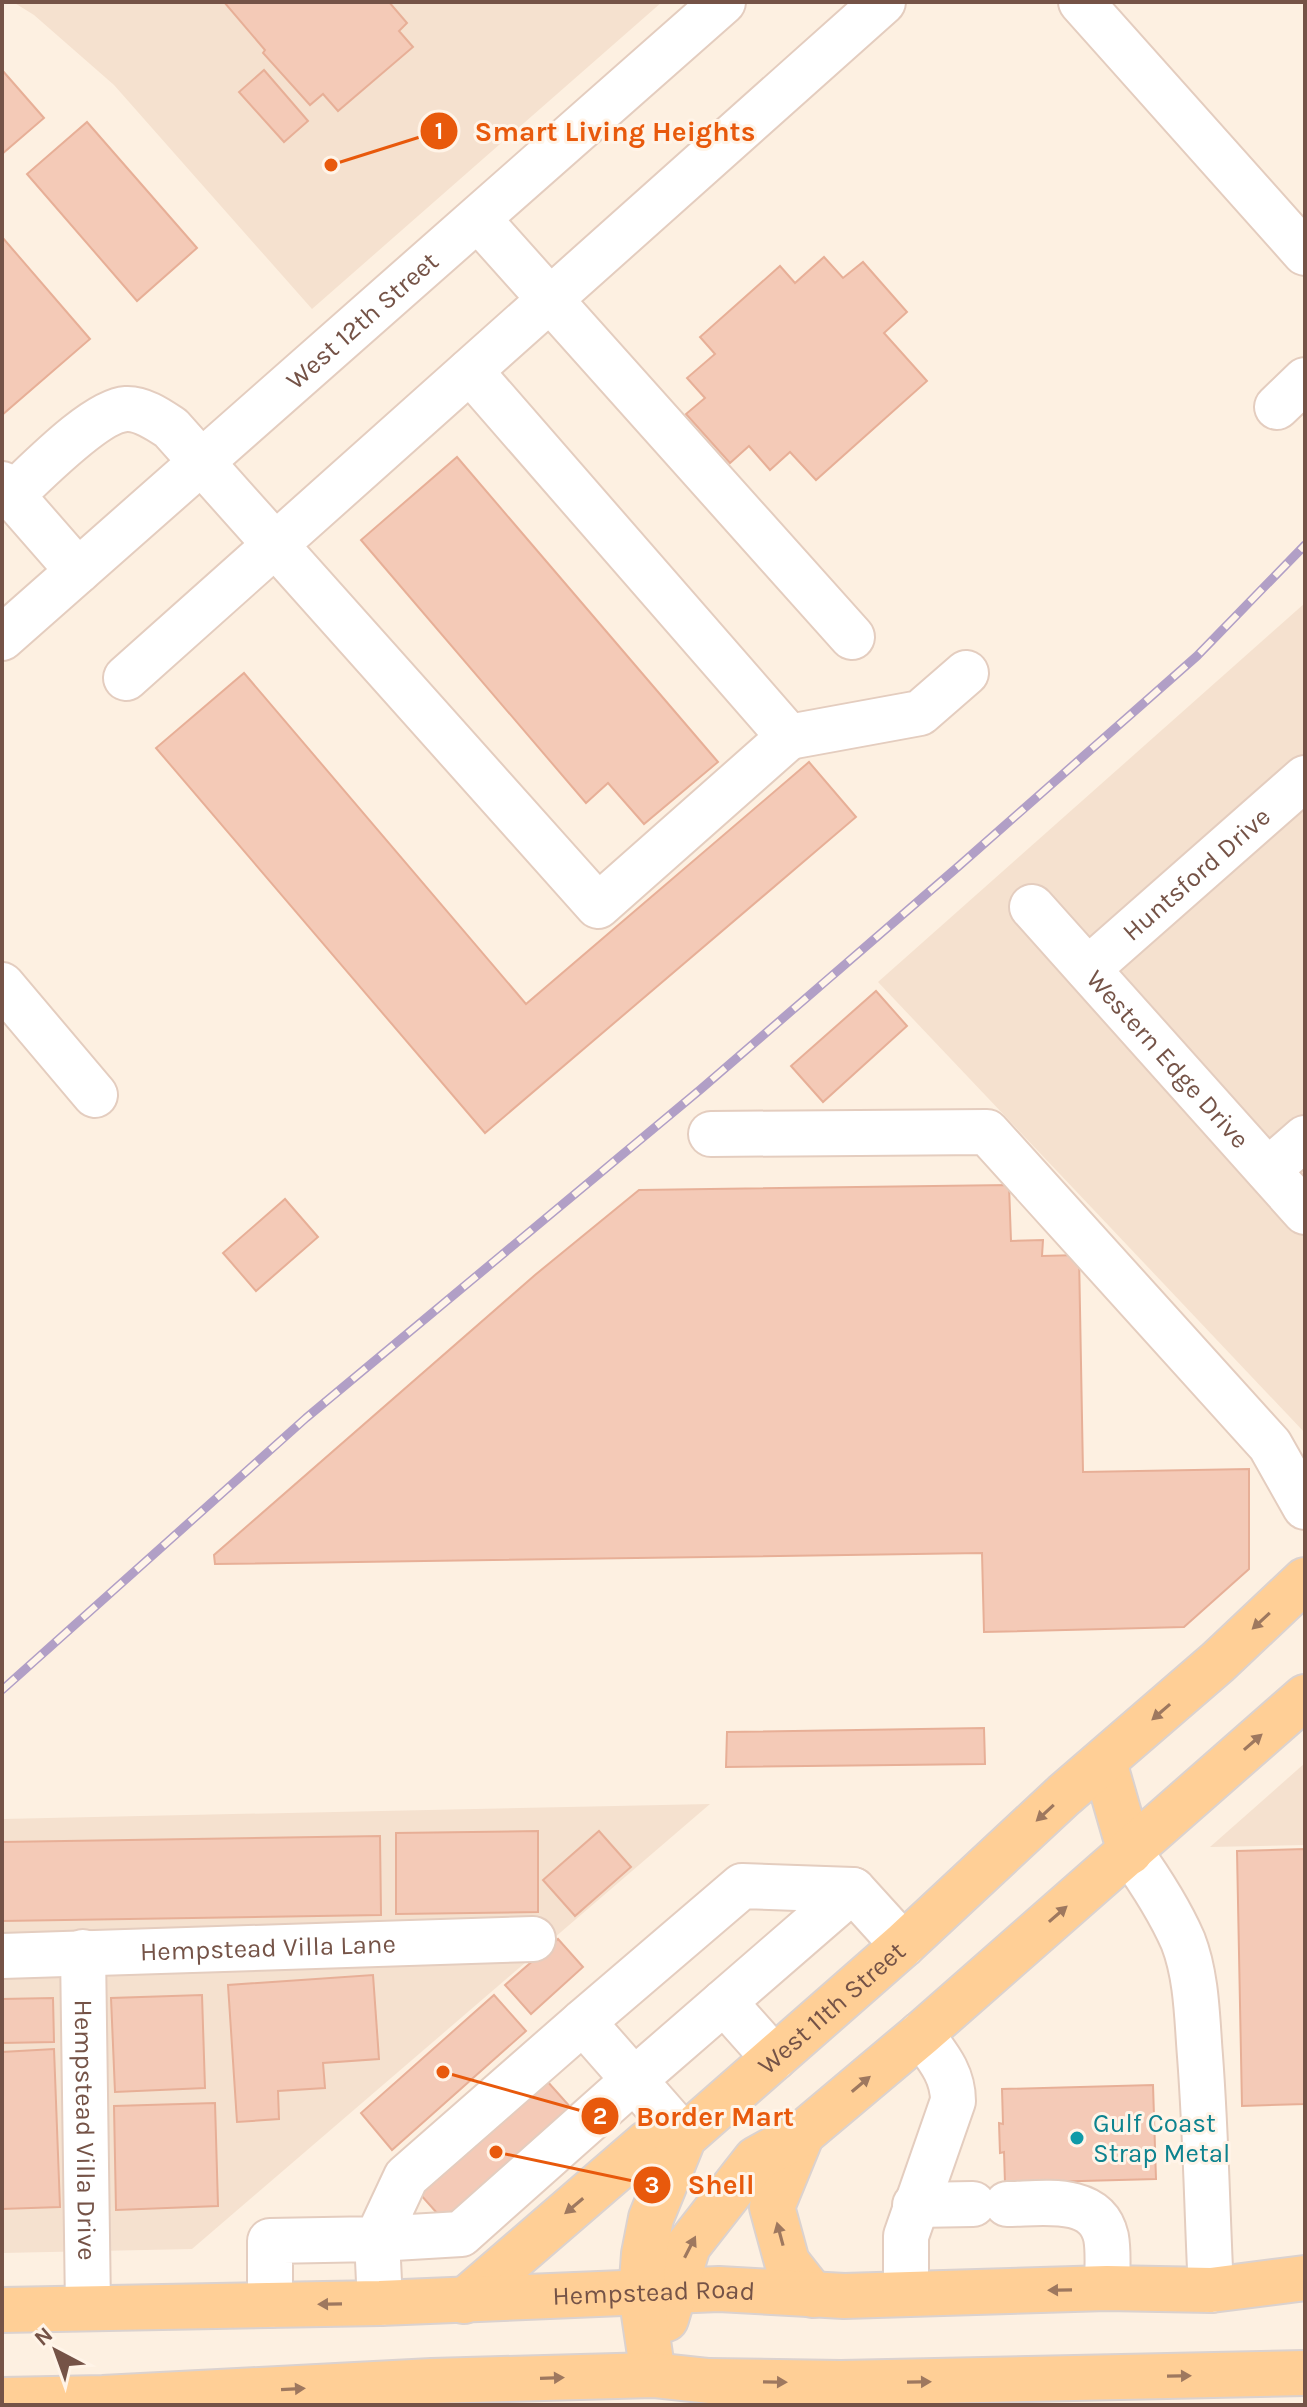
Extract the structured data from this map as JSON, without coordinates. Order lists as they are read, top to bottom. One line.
{"streets":{"main road":["West 11th Street","Hempstead Road"],"street":["West 12th Street","Huntsford Drive","Western Edge Drive","Hempstead Villa Lane","Hempstead Villa Drive"]},"crossings":[["Huntsford Drive","Western Edge Drive"],["Hempstead Villa Lane","Hempstead Villa Drive"],["West 11th Street","Hempstead Road"],["Hempstead Villa Drive","Hempstead Road"]],"places":["Smart Living Heights","Border Mart","Gulf Coast Strap Metal","Shell"],"north":"top left"}
